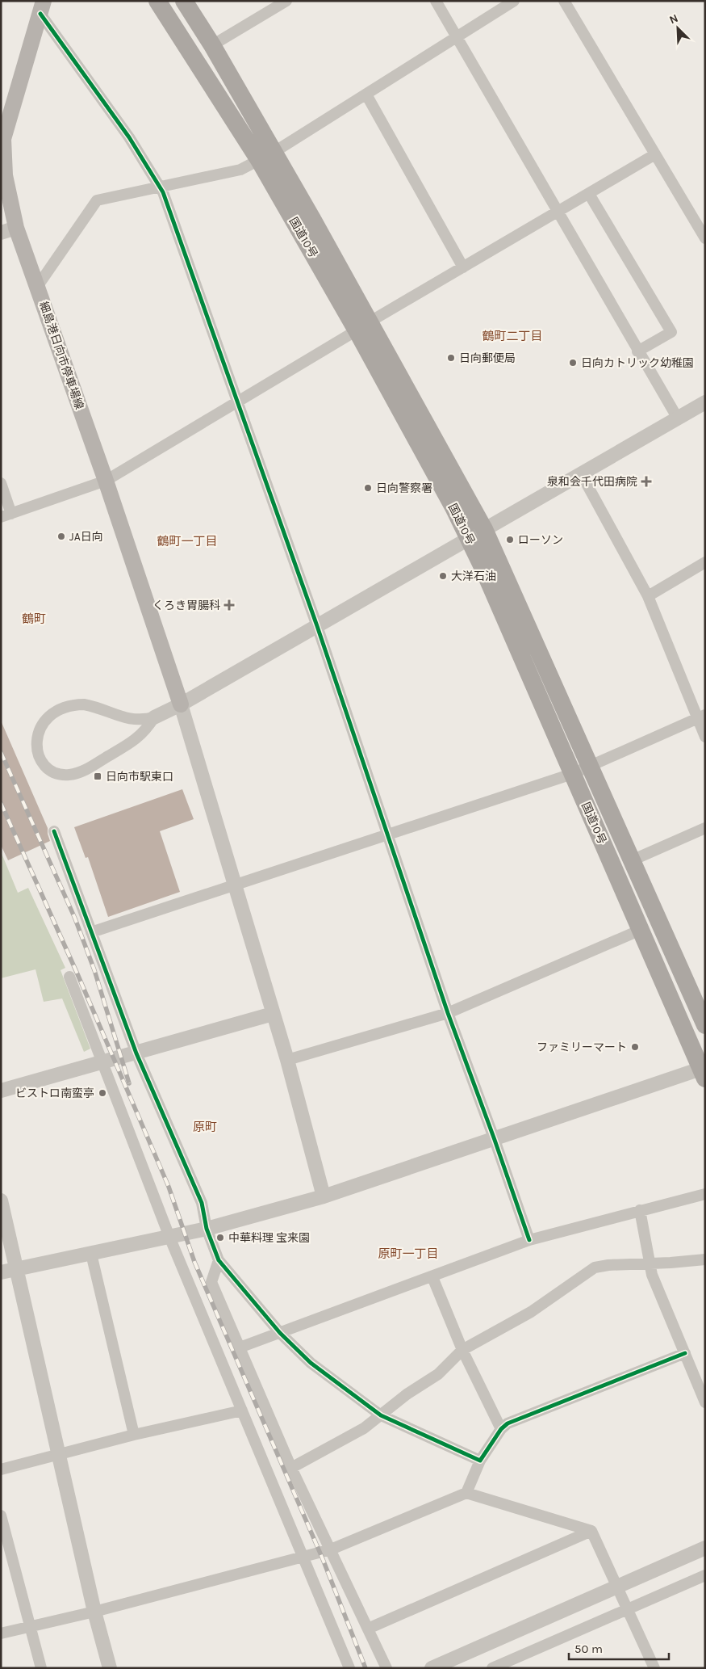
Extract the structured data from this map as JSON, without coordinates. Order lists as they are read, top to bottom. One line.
{"streets":{"highway":["国道10号"],"main road":["細島港日向市停車場線"]},"districts":["鶴町二丁目","鶴町一丁目","鶴町","原町","原町一丁目"],"places":{"other":["日向郵便局","日向カトリック幼稚園","日向警察署","JA日向","ローソン","大洋石油","ファミリーマート","ビストロ南蛮亭","中華料理 宝来園"],"health":["泉和会千代田病院","くろき胃腸科"],"transit":["日向市駅東口"]},"scale_bar":"50 m","north":"top left"}
